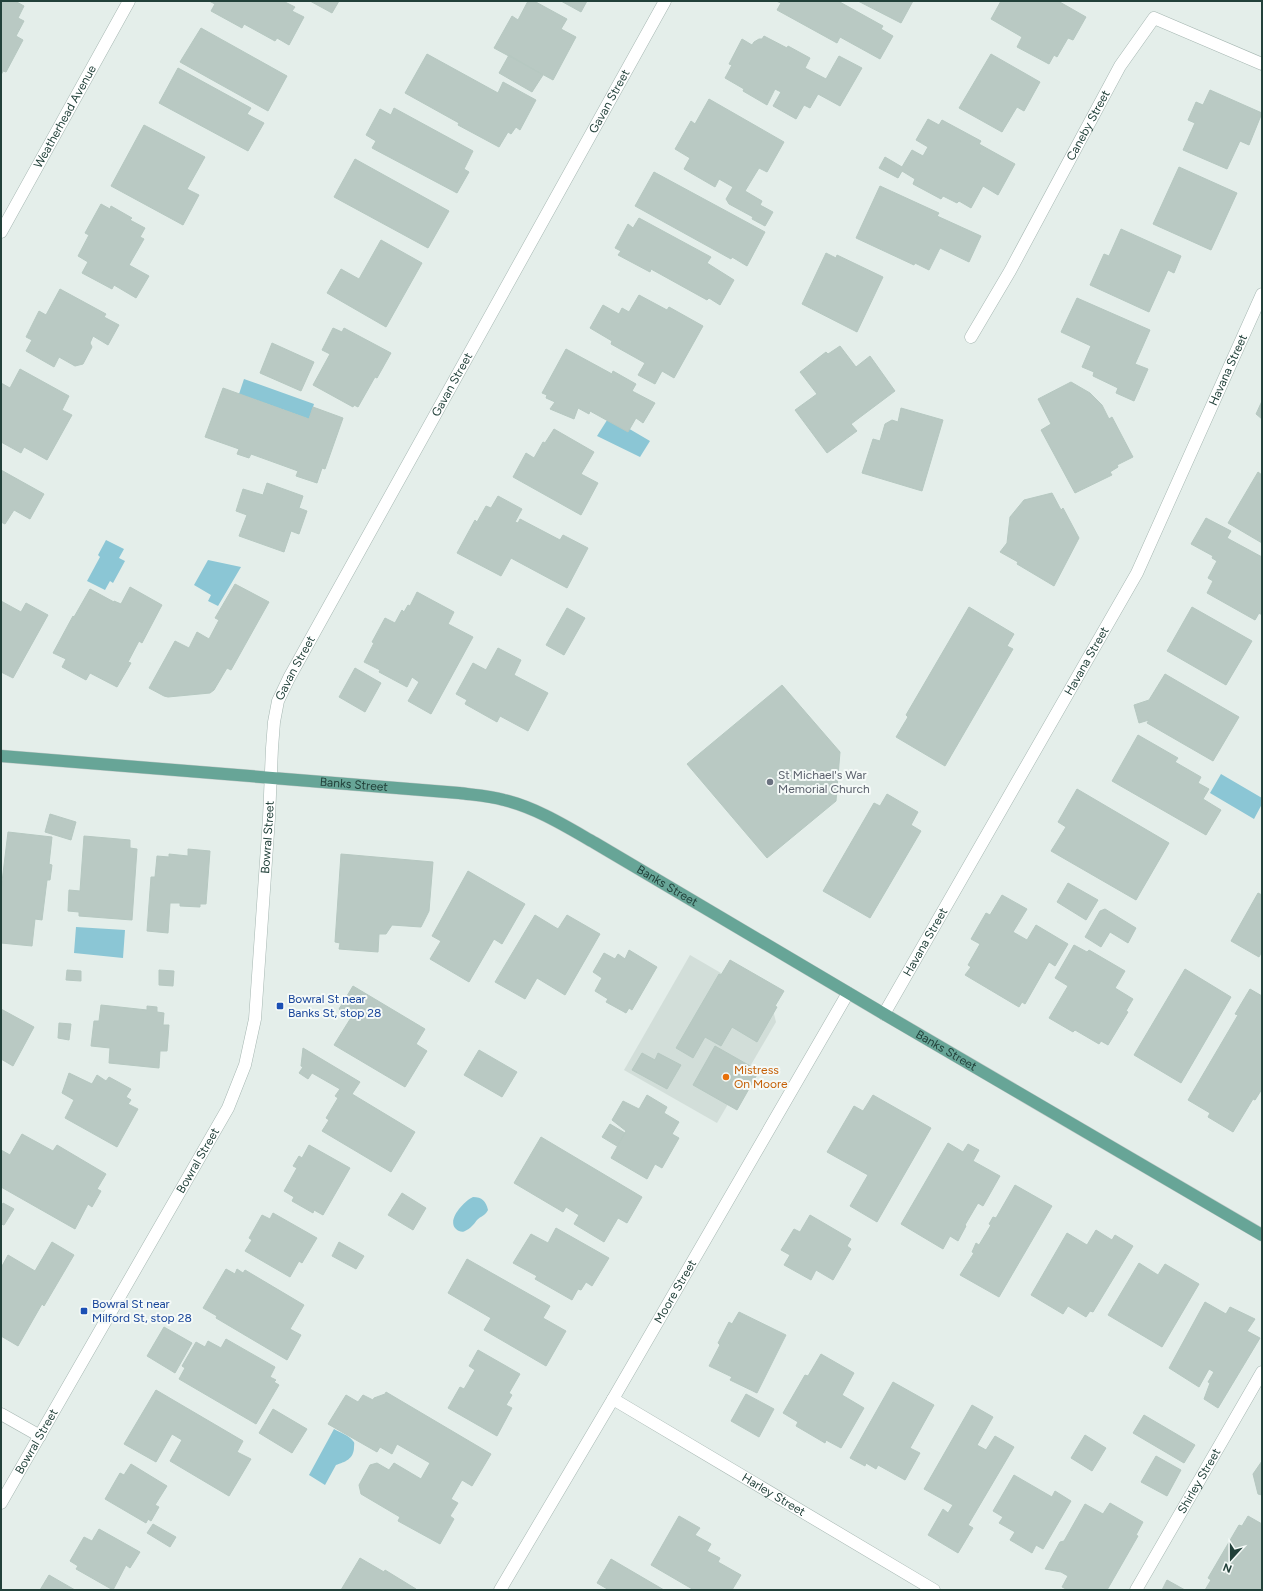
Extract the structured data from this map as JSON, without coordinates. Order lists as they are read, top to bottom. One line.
{"streets":{"main road":["Banks Street"],"street":["Gavan Street","Weatherhead Avenue","Caneby Street","Havana Street","Bowral Street","Moore Street","Shirley Street","Harley Street"]},"crossings":[["Gavan Street","Banks Street"],["Gavan Street","Bowral Street"],["Havana Street","Banks Street"],["Banks Street","Bowral Street"],["Banks Street","Moore Street"],["Moore Street","Harley Street"]],"places":{"other":["St Michael's War Memorial Church","Mistress On Moore"],"transit":["Bowral St near Banks St, stop 28","Bowral St near Milford St, stop 28"]},"north":"bottom"}
